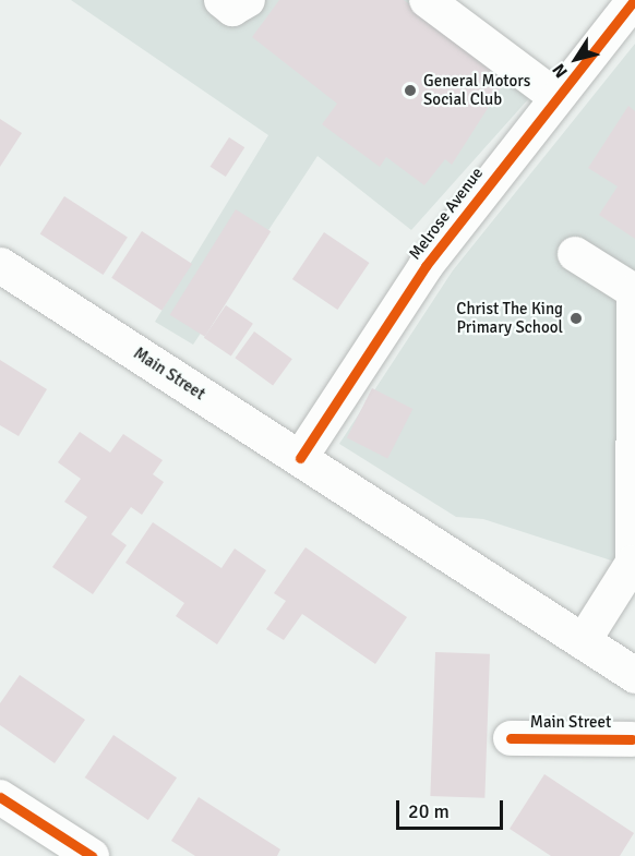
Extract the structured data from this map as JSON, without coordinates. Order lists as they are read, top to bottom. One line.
{"streets":{"main road":["Main Street"],"street":["Melrose Avenue"]},"crossings":[["Melrose Avenue","Main Street"]],"places":["General Motors Social Club","Christ The King Primary School"],"scale_bar":"20 m","north":"bottom left"}
